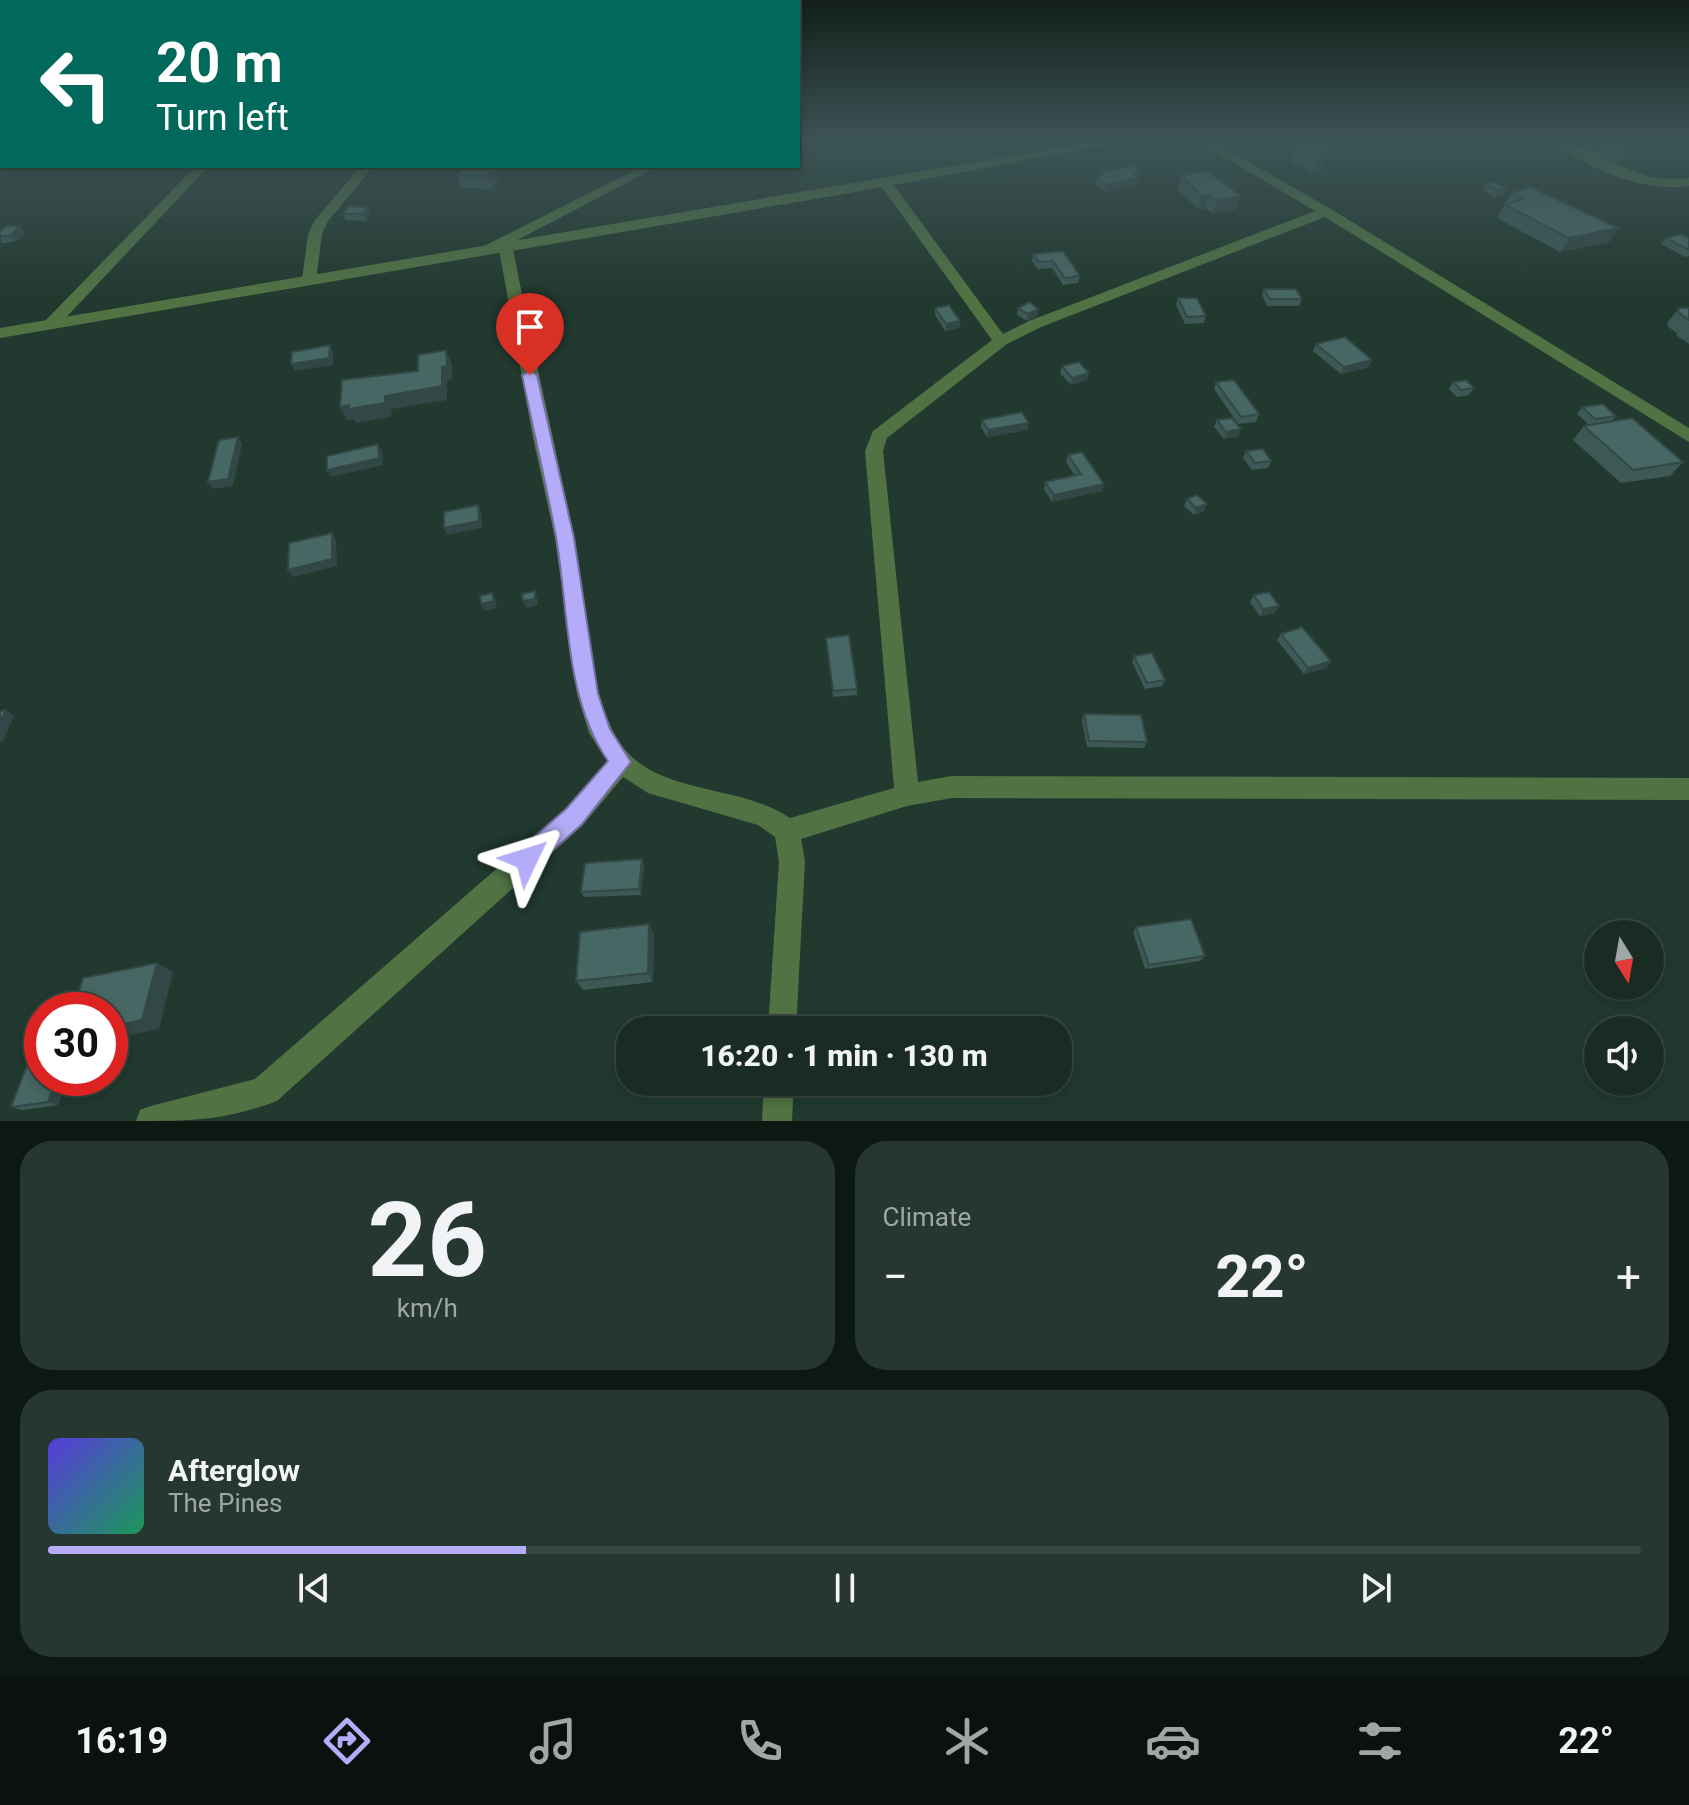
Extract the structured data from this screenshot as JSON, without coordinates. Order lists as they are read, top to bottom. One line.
{"north":"bottom","page":{"turn":["20 m","Turn left"],"limit":"30","trip":"16:20 · 1 min · 130 m","tile":[["26","km/h"],"Climate"],"heat":["−","22°","+"],"song":["Afterglow","The Pines"],"tabs":["16:19","22°"]}}
